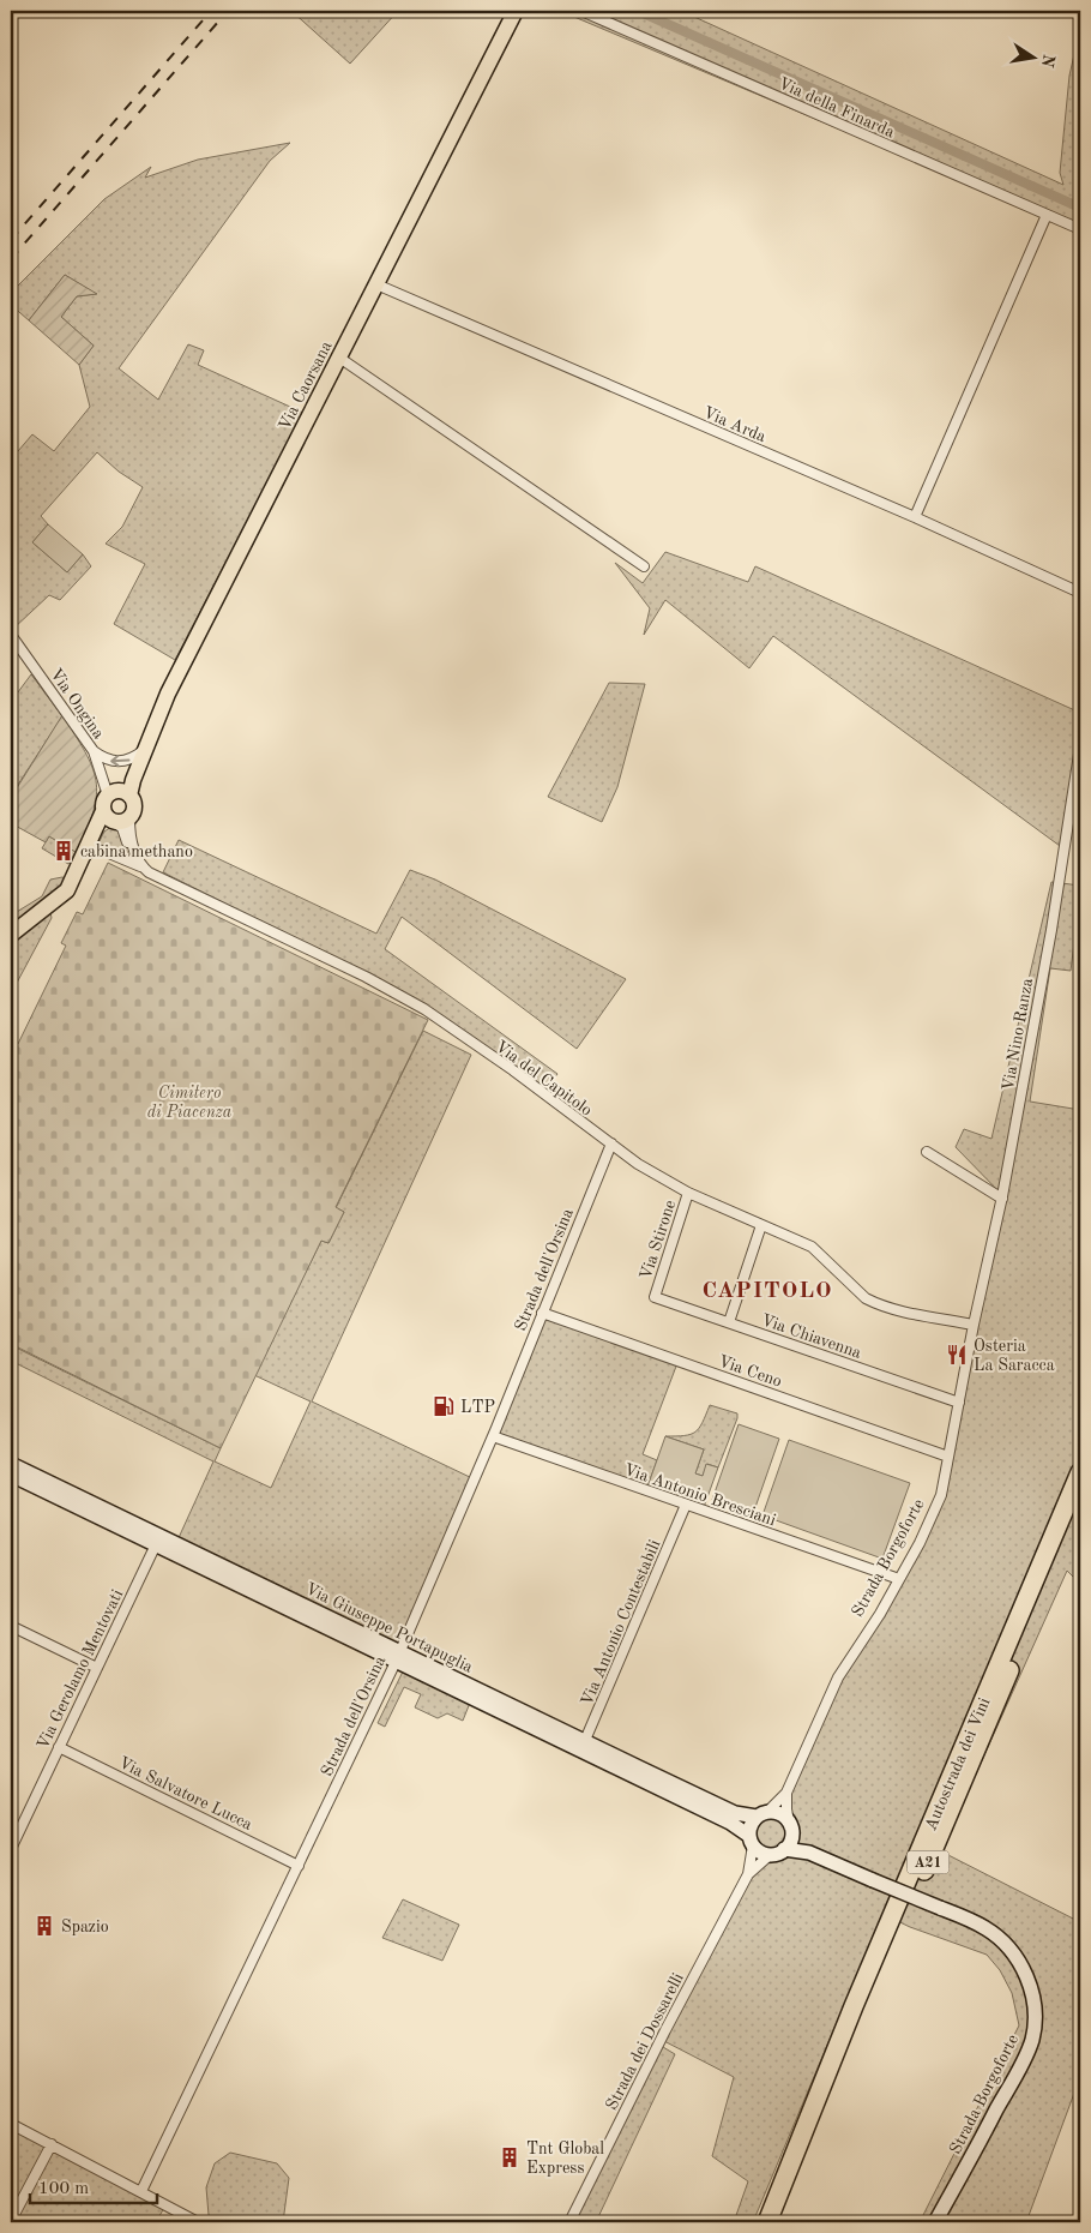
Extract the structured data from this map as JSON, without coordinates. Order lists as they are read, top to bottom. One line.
{"streets":{"highway":["Autostrada dei Vini","A21"],"main road":["Via Caorsana","Strada Borgoforte","Via Giuseppe Portapuglia"],"street":["Via della Finarda","Via Arda","Via Ongina","Via Nino Ranza","Via del Capitolo","Via Stirone","Strada dell'Orsina","Via Chiavenna","Via Ceno","Via Antonio Bresciani","Via Antonio Contestabili","Via Gerolamo Mentovati","Via Salvatore Lucca","Strada dei Dossarelli"]},"crossings":[["Via Caorsana","Via Arda"],["Via Caorsana","Via Ongina"],["Via Nino Ranza","Via del Capitolo"],["Via Nino Ranza","Strada Borgoforte"],["Via del Capitolo","Via Stirone"],["Via del Capitolo","Strada dell'Orsina"],["Via del Capitolo","Strada Borgoforte"],["Via Stirone","Via Chiavenna"],["Strada dell'Orsina","Via Ceno"],["Strada dell'Orsina","Via Antonio Bresciani"],["Strada dell'Orsina","Via Giuseppe Portapuglia"],["Strada dell'Orsina","Via Salvatore Lucca"],["Via Chiavenna","Strada Borgoforte"],["Via Ceno","Strada Borgoforte"],["Via Antonio Bresciani","Strada Borgoforte"],["Via Antonio Bresciani","Via Antonio Contestabili"],["Strada Borgoforte","Via Giuseppe Portapuglia"],["Strada Borgoforte","Strada dei Dossarelli"],["Via Antonio Contestabili","Via Giuseppe Portapuglia"],["Via Giuseppe Portapuglia","Via Gerolamo Mentovati"],["Via Giuseppe Portapuglia","Strada dei Dossarelli"],["Via Gerolamo Mentovati","Via Salvatore Lucca"]],"districts":["CAPITOLO"],"parks":["Cimitero di Piacenza"],"places":{"building":["cabina methano","Spazio","Tnt Global Express"],"restaurant":["Osteria La Saracca"],"fuel station":["LTP"]},"scale_bar":"100 m","north":"right"}
